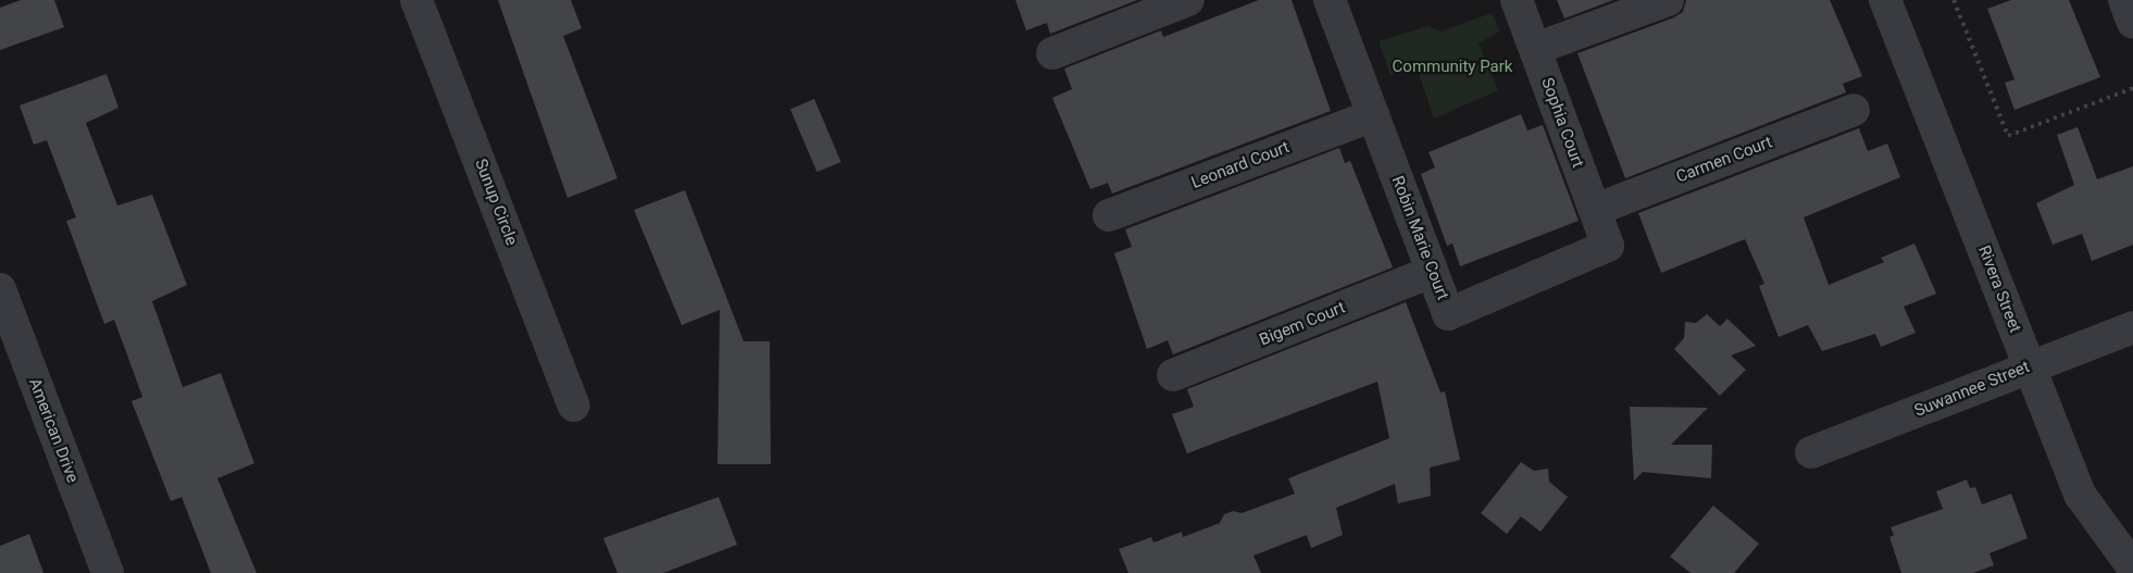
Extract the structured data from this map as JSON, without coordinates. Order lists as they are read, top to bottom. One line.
{"streets":{"street":["Sophia Court","Carmen Court","Leonard Court","Sunup Circle","Robin Marie Court","Rivera Street","Bigem Court","Suwannee Street","American Drive"]},"crossings":[["Sophia Court","Carmen Court"],["Sophia Court","Robin Marie Court"],["Leonard Court","Robin Marie Court"],["Robin Marie Court","Bigem Court"],["Rivera Street","Suwannee Street"]],"parks":["Community Park"]}
